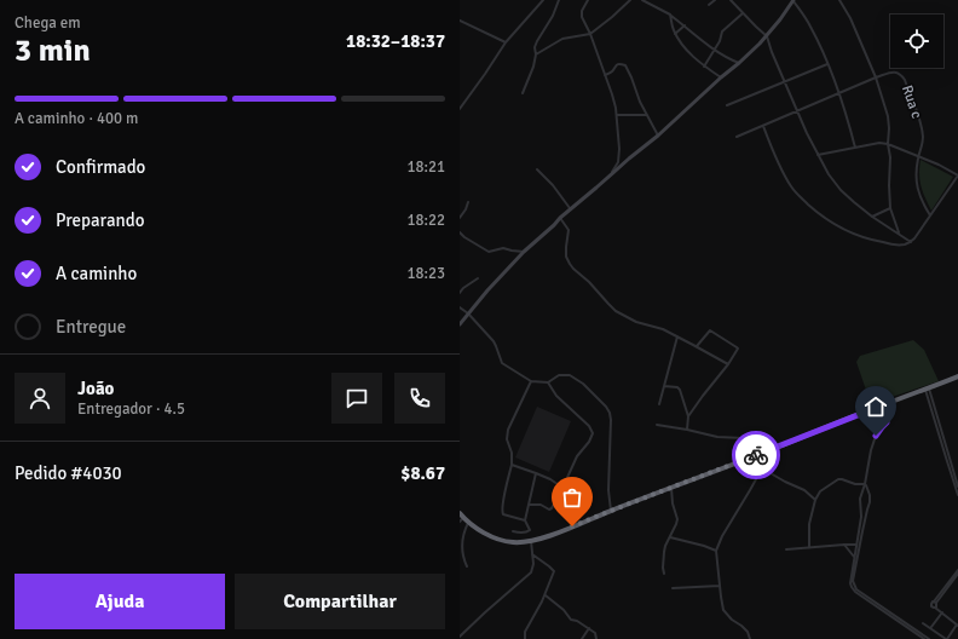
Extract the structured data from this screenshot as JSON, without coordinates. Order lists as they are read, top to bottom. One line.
{"streets":{"street":["Rua c"]},"page":{"heading":["3 min","Chega em","18:32–18:37"],"panel":["João","Entregador · 4.5","Pedido #4030","$8.67"],"bar":"A caminho · 400 m","list":[["Confirmado","18:21"],["Preparando","18:22"],["A caminho","18:23"],"Entregue"],"buttons":["Ajuda","Compartilhar"]}}
